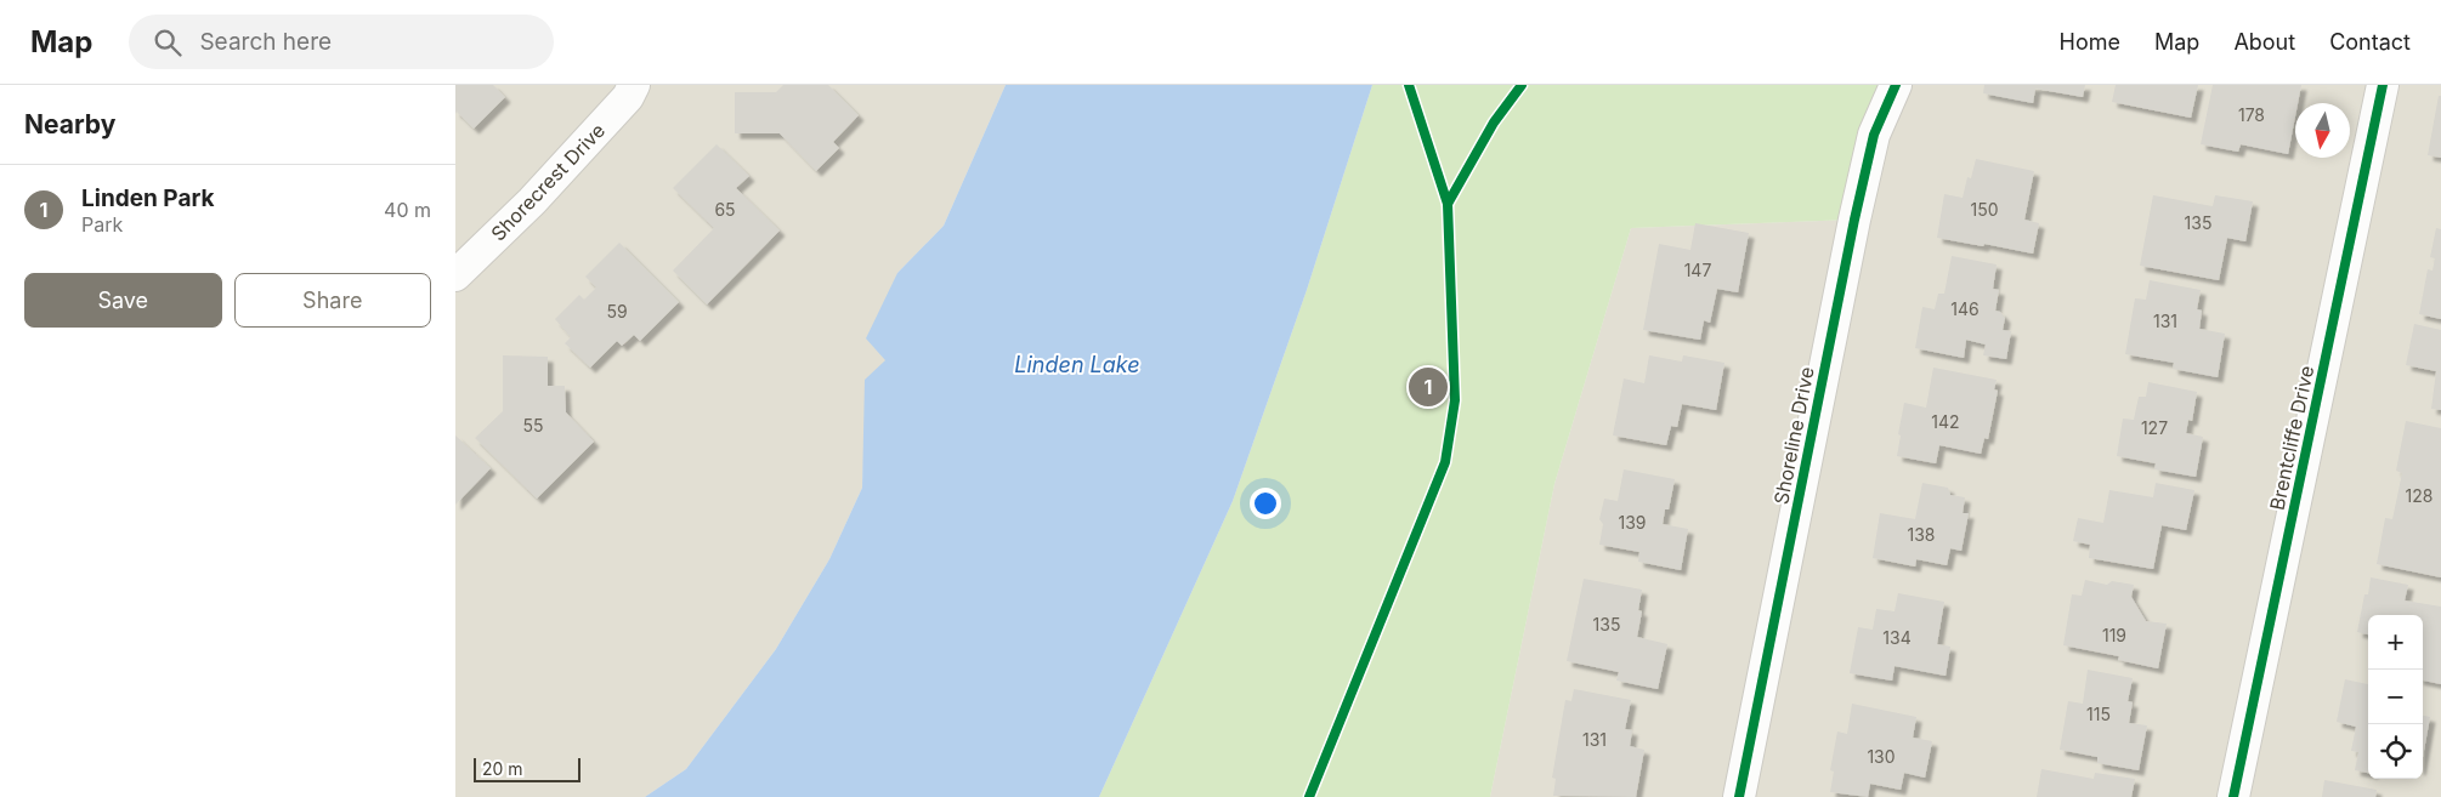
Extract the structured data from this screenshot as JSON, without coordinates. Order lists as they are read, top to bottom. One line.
{"streets":{"street":["Shorecrest Drive","Shoreline Drive","Brentcliffe Drive"]},"water":["Linden Lake"],"house_numbers":["178","65","150","135","147","146","59","131","142","55","127","128","139","138","135","119","134","115","131","130"],"scale_bar":"20 m","north":"bottom","page":{"header":"Map","search":"Search here","nav":["Home","Map","About","Contact"],"heading":"Nearby","list":[{"mark":"1","name":"Linden Park","note":"Park","value":"40 m"}],"buttons":["Save","Share"],"pins":"1","map_buttons":["+","−"],"scale":"20 m"}}
